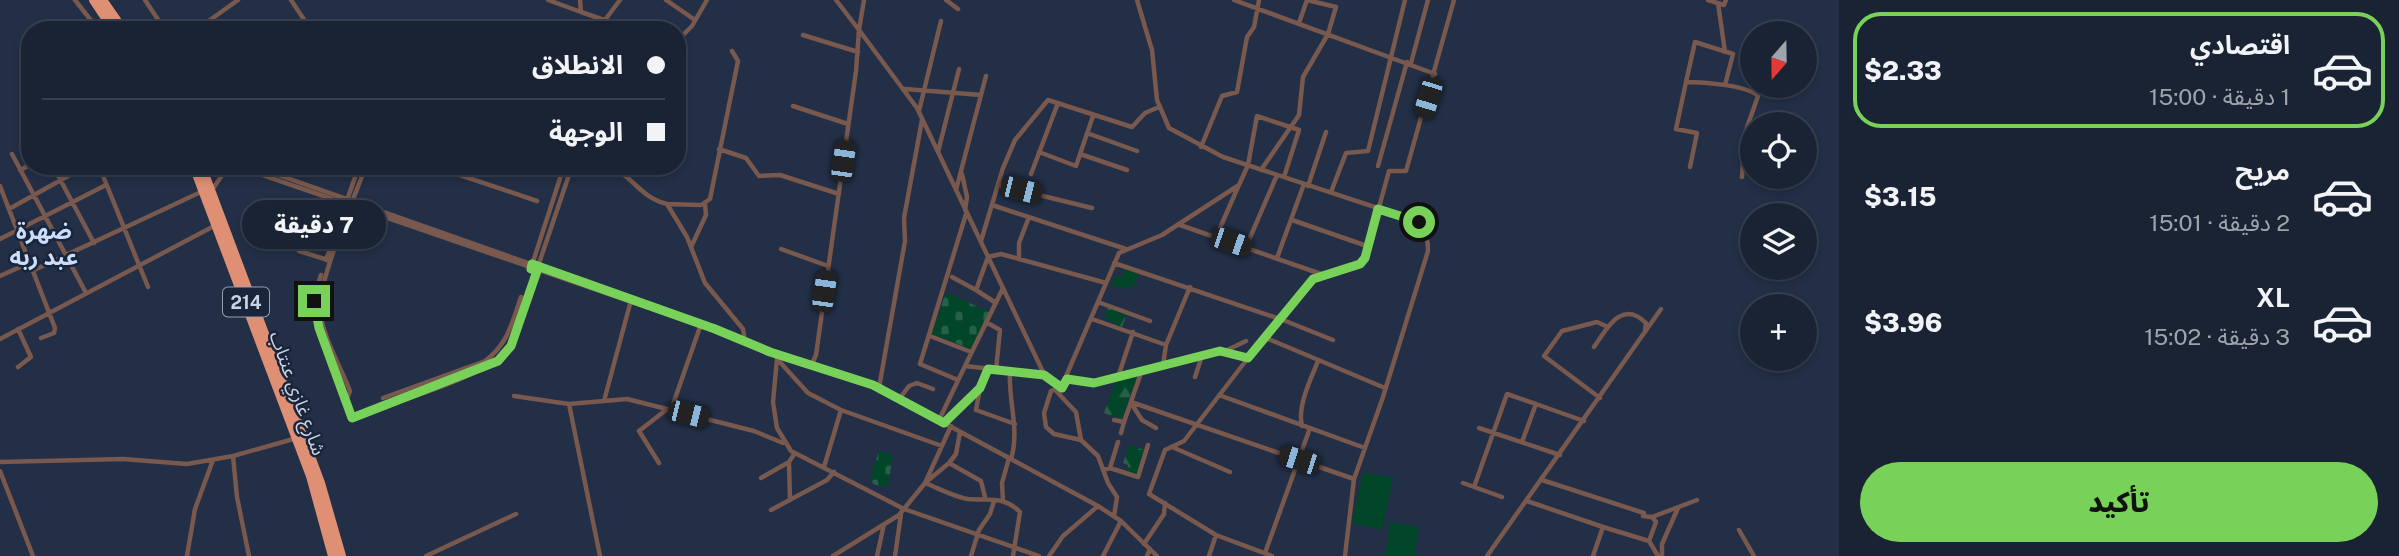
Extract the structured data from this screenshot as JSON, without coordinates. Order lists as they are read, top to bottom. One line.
{"streets":{"highway":["214","شارع غازي عنتاب"]},"crossings":[["214","شارع غازي عنتاب"]],"districts":["ضهرة عبد ربه"],"north":"bottom","page":{"list":[{"name":"اقتصادي","note":"1 دقيقة · 15:00","value":"$2.33"},{"name":"مريح","note":"2 دقيقة · 15:01","value":"$3.15"},{"name":"XL","note":"3 دقيقة · 15:02","value":"$3.96"}],"map_buttons":"+","banner":["الانطلاق","الوجهة"],"bubble":"7 دقيقة","buttons":"تأكيد"}}
